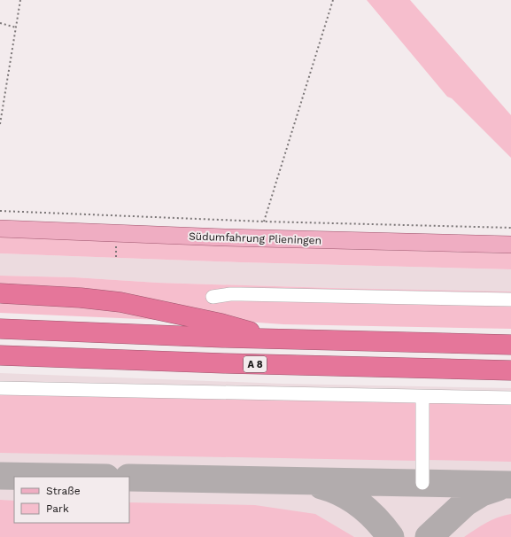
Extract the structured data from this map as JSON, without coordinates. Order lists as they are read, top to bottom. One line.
{"streets":{"highway":["A 8"],"main road":["Südumfahrung Plieningen"]},"legend":["Straße","Park"]}
